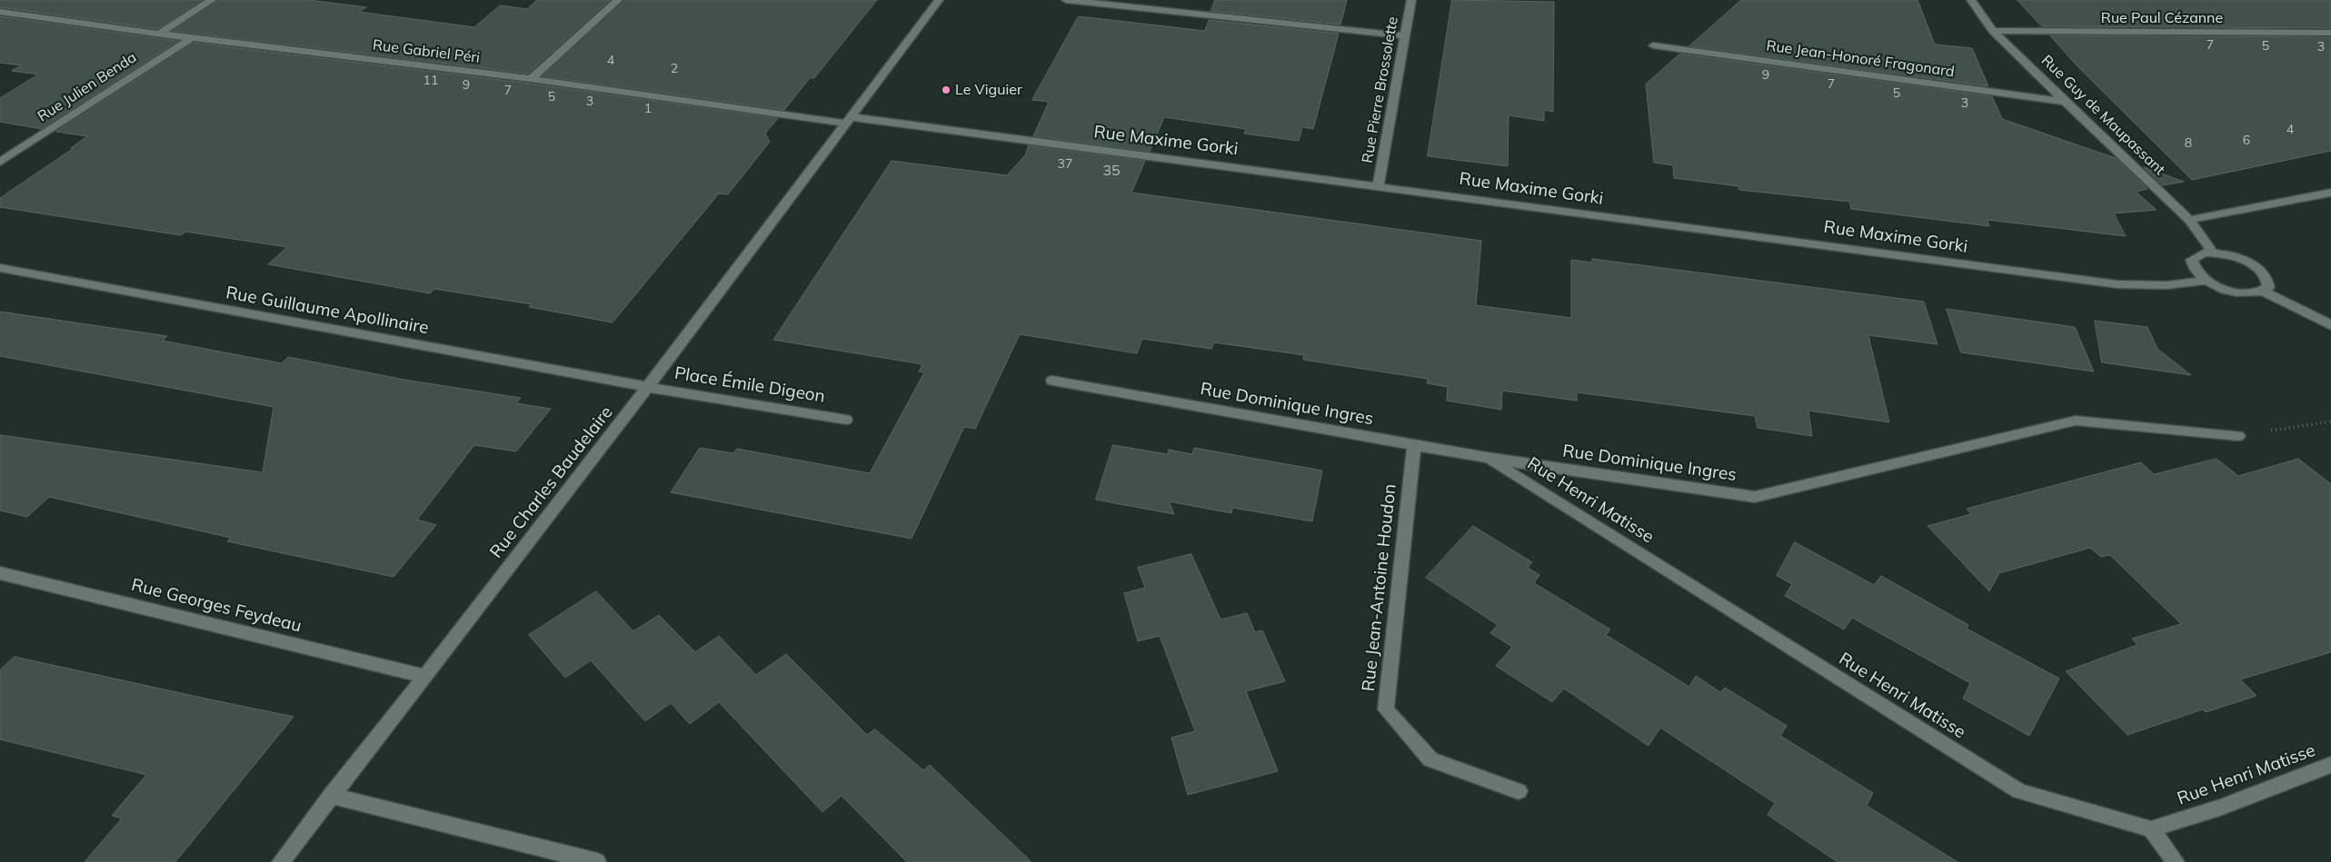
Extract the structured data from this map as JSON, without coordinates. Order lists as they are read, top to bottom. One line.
{"streets":{"street":["Rue Paul Cézanne","Rue Gabriel Péri","Rue Jean-Honoré Fragonard","Rue Julien Benda","Rue Pierre Brossolette","Rue Guy de Maupassant","Rue Maxime Gorki","Rue Guillaume Apollinaire","Place Émile Digeon","Rue Dominique Ingres","Rue Charles Baudelaire","Rue Henri Matisse","Rue Jean-Antoine Houdon","Rue Georges Feydeau"]},"crossings":[["Rue Paul Cézanne","Rue Guy de Maupassant"],["Rue Gabriel Péri","Rue Julien Benda"],["Rue Gabriel Péri","Rue Maxime Gorki"],["Rue Gabriel Péri","Rue Charles Baudelaire"],["Rue Jean-Honoré Fragonard","Rue Guy de Maupassant"],["Rue Pierre Brossolette","Rue Maxime Gorki"],["Rue Maxime Gorki","Rue Charles Baudelaire"],["Rue Guillaume Apollinaire","Place Émile Digeon"],["Rue Guillaume Apollinaire","Rue Charles Baudelaire"],["Place Émile Digeon","Rue Charles Baudelaire"],["Rue Dominique Ingres","Rue Henri Matisse"],["Rue Dominique Ingres","Rue Jean-Antoine Houdon"],["Rue Charles Baudelaire","Rue Georges Feydeau"]],"places":["Le Viguier"],"house_numbers":["7","5","3","4","2","9","11","7","9","7","5","5","3","3","1","4","6","8","37","35"]}
